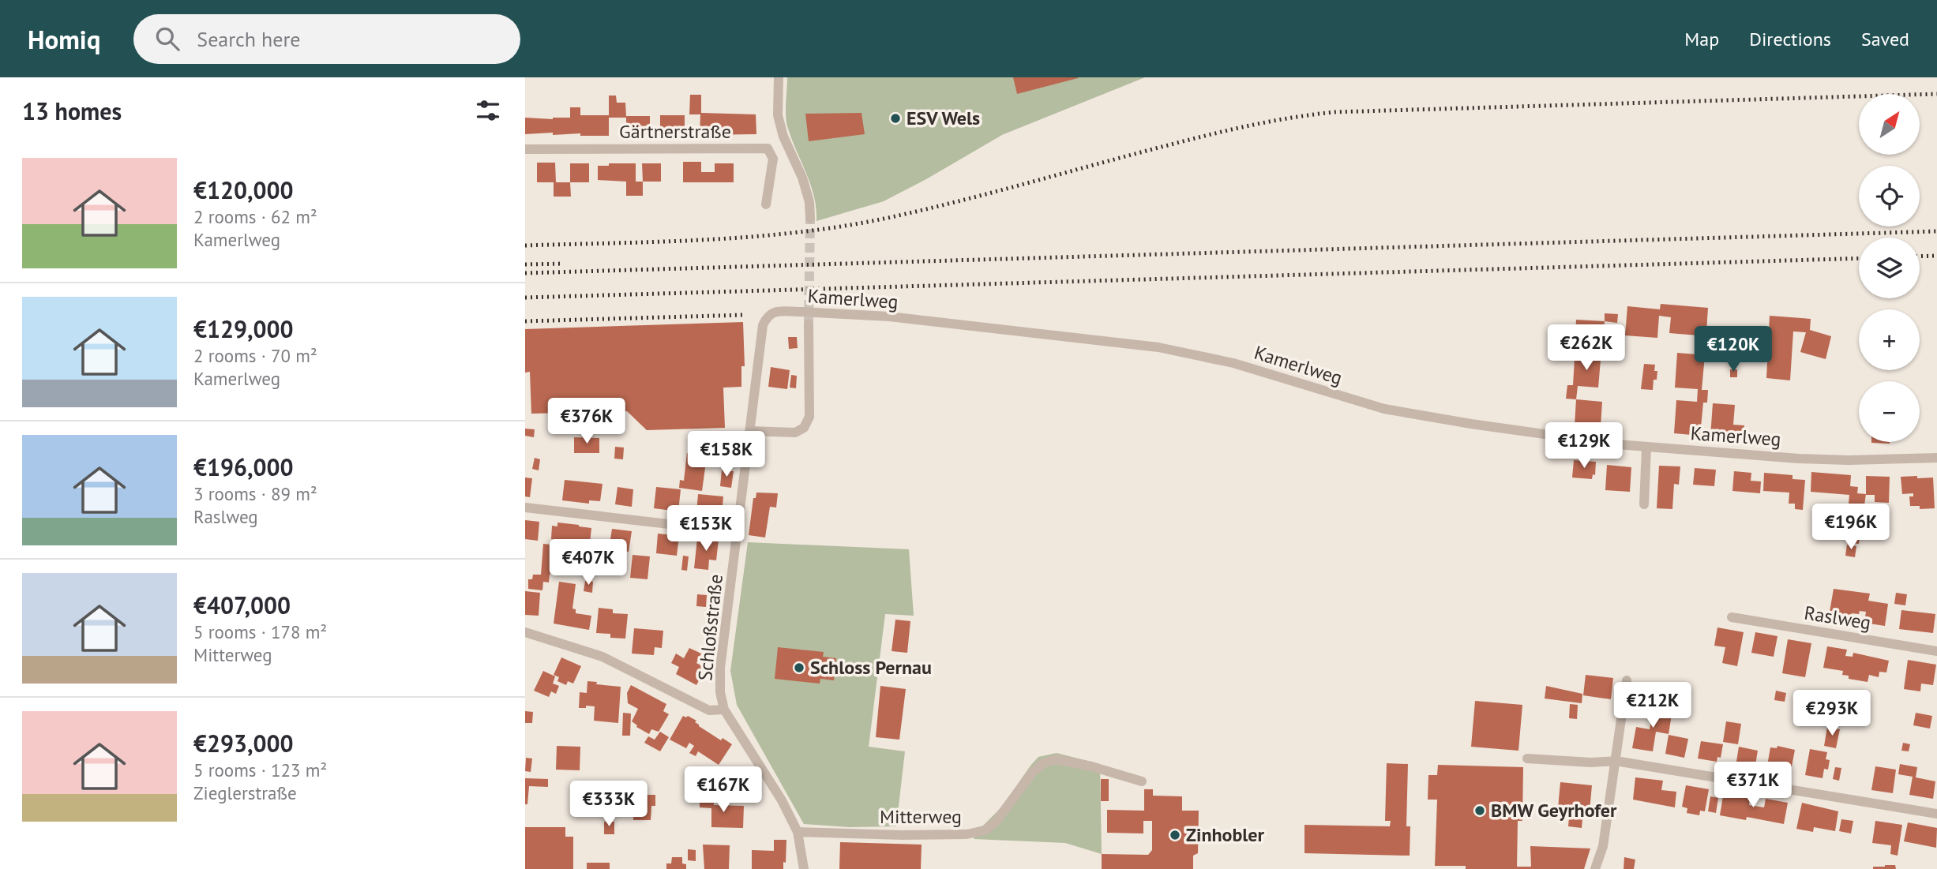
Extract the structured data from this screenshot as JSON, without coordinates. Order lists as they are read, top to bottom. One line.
{"streets":{"street":["Gärtnerstraße","Kamerlweg","Raslweg","Schloßstraße","Mitterweg"]},"crossings":[["Kamerlweg","Schloßstraße"],["Schloßstraße","Mitterweg"]],"places":["ESV Wels","Schloss Pernau","BMW Geyrhofer","Zinhobler"],"north":"top right","page":{"header":"Homiq","search":"Search here","nav":["Map","Directions","Saved"],"heading":"13 homes","map_buttons":["+","−"],"list":[{"name":"€120,000","note":"2 rooms · 62 m² · Kamerlweg"},{"name":"€129,000","note":"2 rooms · 70 m² · Kamerlweg"},{"name":"€196,000","note":"3 rooms · 89 m² · Raslweg"},{"name":"€407,000","note":"5 rooms · 178 m² · Mitterweg"},{"name":"€293,000","note":"5 rooms · 123 m² · Zieglerstraße"}],"price":["€262K","€120K","€376K","€129K","€158K","€196K","€153K","€407K","€212K","€293K","€371K","€167K","€333K"]}}
